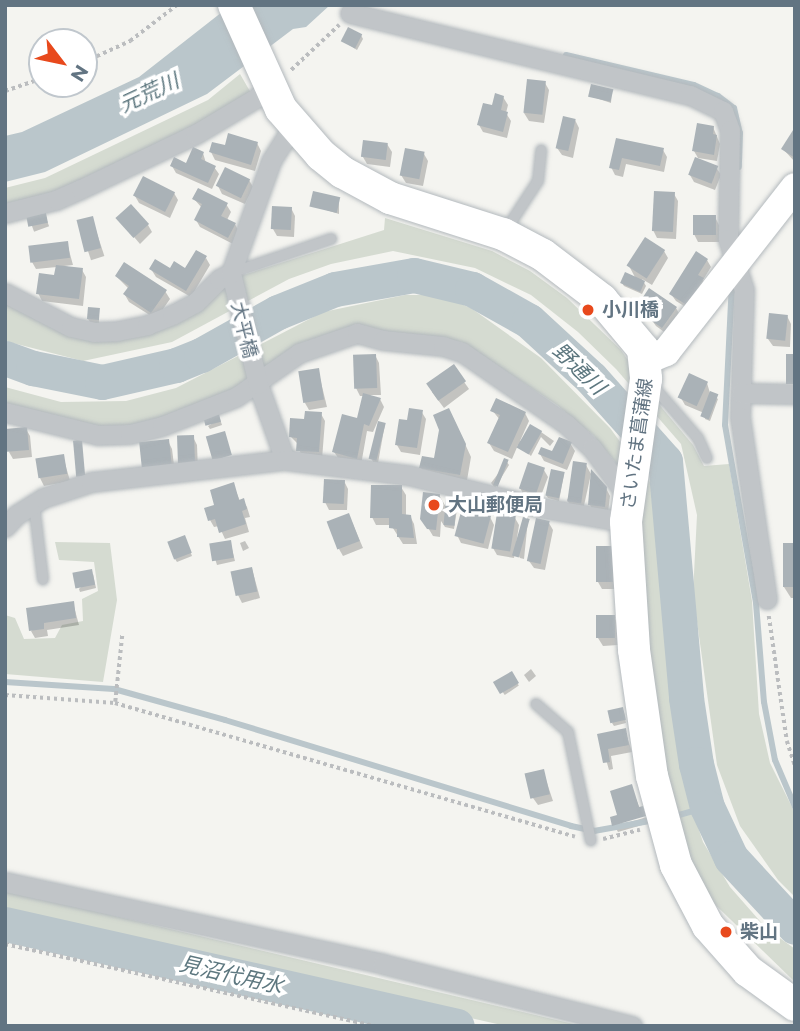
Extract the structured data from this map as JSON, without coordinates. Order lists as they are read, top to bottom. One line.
{"streets":{"main road":["さいたま菖蒲線"],"street":["大平橋"]},"water":["元荒川","野通川","見沼代用水"],"places":["小川橋","大山郵便局","柴山"],"north":"bottom right"}
